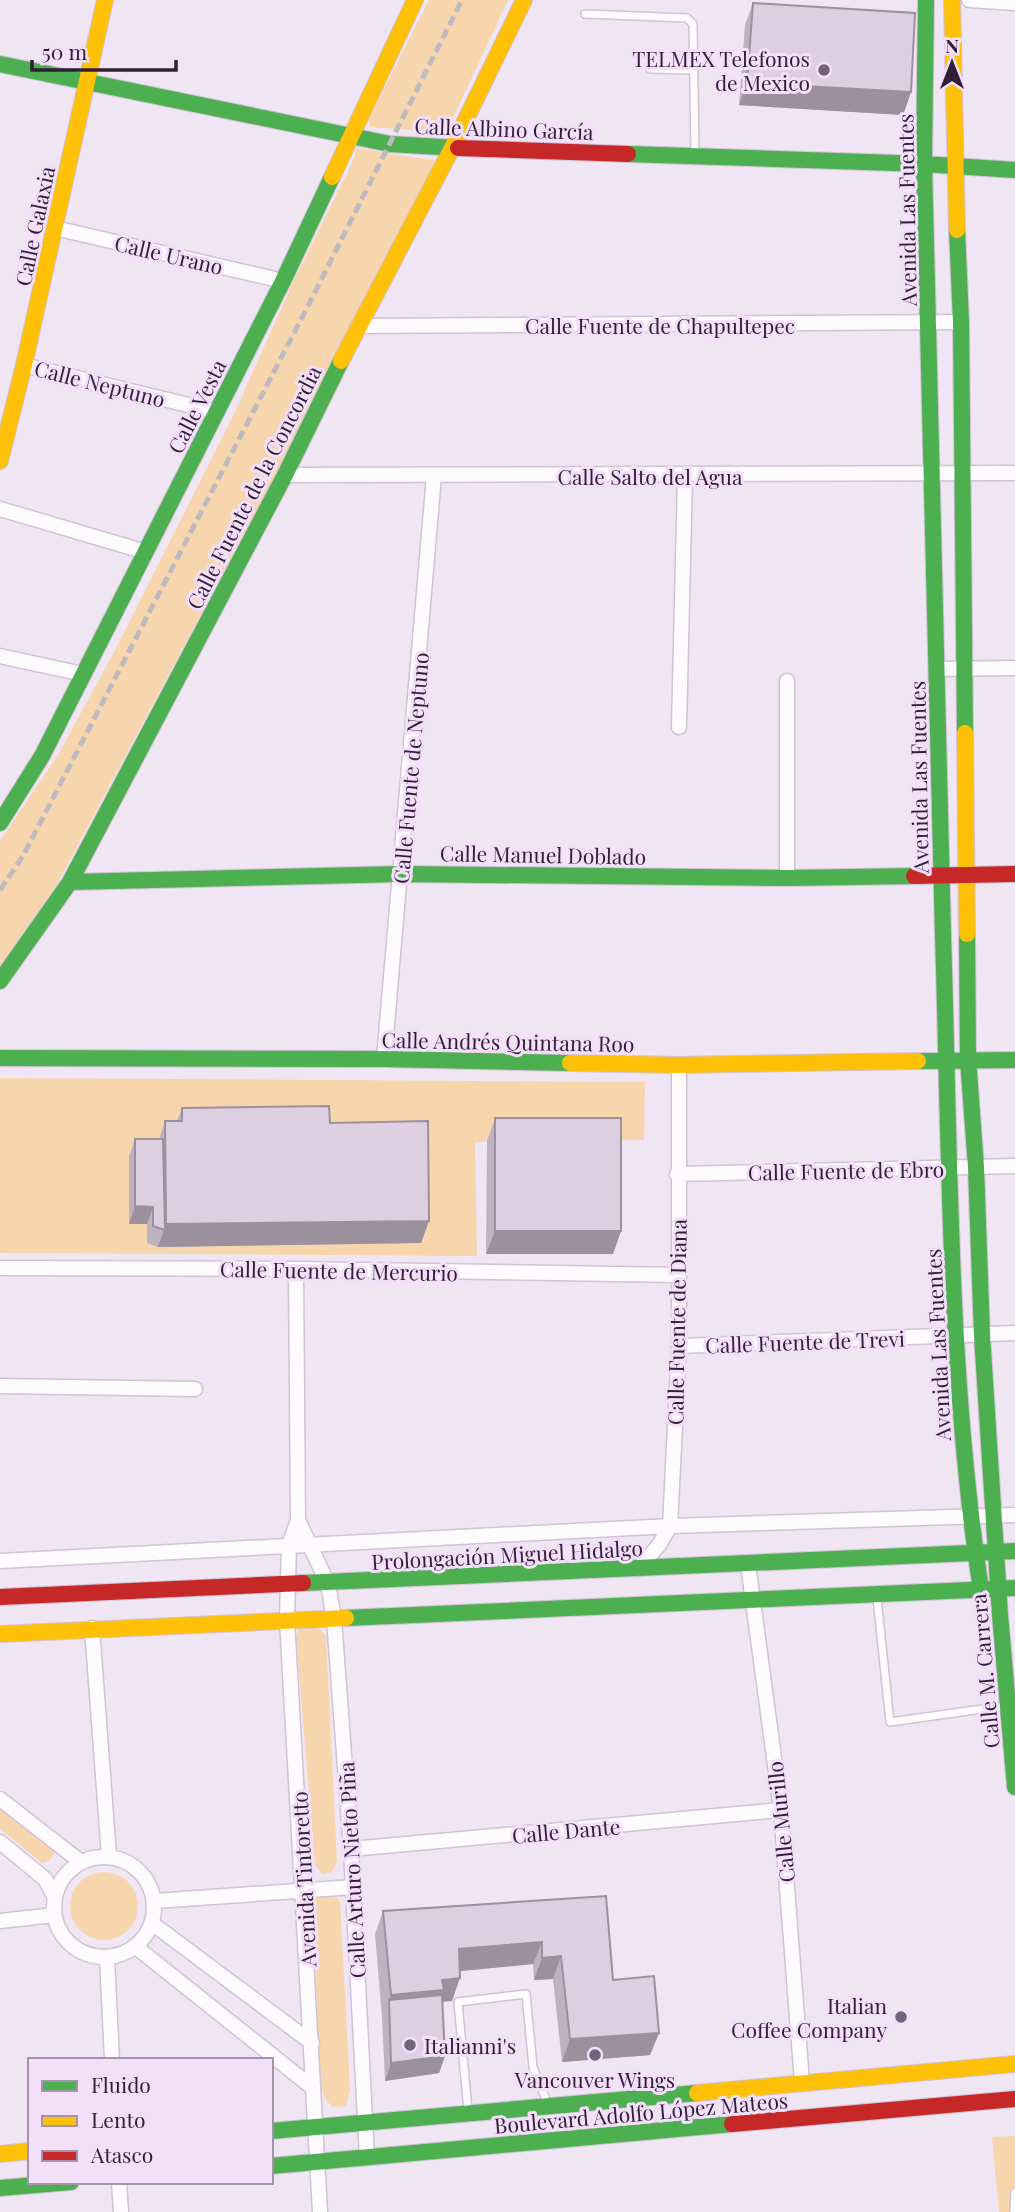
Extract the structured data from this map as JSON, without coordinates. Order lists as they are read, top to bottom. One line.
{"streets":{"main road":["Calle Albino García","Avenida Las Fuentes","Calle Galaxia","Calle Vesta","Calle Fuente de la Concordia","Calle Manuel Doblado","Calle Andrés Quintana Roo","Prolongación Miguel Hidalgo","Calle M. Carrera","Boulevard Adolfo López Mateos"],"street":["Calle Urano","Calle Fuente de Chapultepec","Calle Neptuno","Calle Salto del Agua","Calle Fuente de Neptuno","Calle Fuente de Ebro","Calle Fuente de Mercurio","Calle Fuente de Diana","Calle Fuente de Trevi","Calle Murillo","Calle Dante","Calle Arturo Nieto Piña","Avenida Tintoretto"]},"crossings":[["Calle Albino García","Avenida Las Fuentes"],["Calle Albino García","Calle Galaxia"],["Calle Albino García","Calle Vesta"],["Calle Albino García","Calle Fuente de la Concordia"],["Avenida Las Fuentes","Calle Fuente de Chapultepec"],["Avenida Las Fuentes","Calle Salto del Agua"],["Avenida Las Fuentes","Calle Manuel Doblado"],["Avenida Las Fuentes","Calle Andrés Quintana Roo"],["Avenida Las Fuentes","Calle Fuente de Ebro"],["Avenida Las Fuentes","Calle Fuente de Trevi"],["Avenida Las Fuentes","Prolongación Miguel Hidalgo"],["Avenida Las Fuentes","Calle M. Carrera"],["Calle Galaxia","Calle Urano"],["Calle Galaxia","Calle Neptuno"],["Calle Urano","Calle Vesta"],["Calle Fuente de Chapultepec","Calle Fuente de la Concordia"],["Calle Neptuno","Calle Vesta"],["Calle Salto del Agua","Calle Fuente de la Concordia"],["Calle Salto del Agua","Calle Fuente de Neptuno"],["Calle Fuente de la Concordia","Calle Manuel Doblado"],["Calle Fuente de Neptuno","Calle Manuel Doblado"],["Calle Fuente de Neptuno","Calle Andrés Quintana Roo"],["Calle Andrés Quintana Roo","Calle Fuente de Diana"],["Calle Fuente de Ebro","Calle Fuente de Diana"],["Calle Fuente de Mercurio","Calle Fuente de Diana"],["Calle Fuente de Diana","Calle Fuente de Trevi"],["Prolongación Miguel Hidalgo","Calle M. Carrera"],["Prolongación Miguel Hidalgo","Calle Murillo"],["Prolongación Miguel Hidalgo","Calle Arturo Nieto Piña"],["Prolongación Miguel Hidalgo","Avenida Tintoretto"],["Calle Murillo","Calle Dante"],["Calle Murillo","Boulevard Adolfo López Mateos"],["Calle Dante","Calle Arturo Nieto Piña"],["Calle Arturo Nieto Piña","Boulevard Adolfo López Mateos"],["Avenida Tintoretto","Boulevard Adolfo López Mateos"]],"places":["TELMEX Telefonos de Mexico","Italian Coffee Company","Italianni's","Vancouver Wings"],"legend":["Fluido","Lento","Atasco"],"scale_bar":"50 m","north":"top"}
